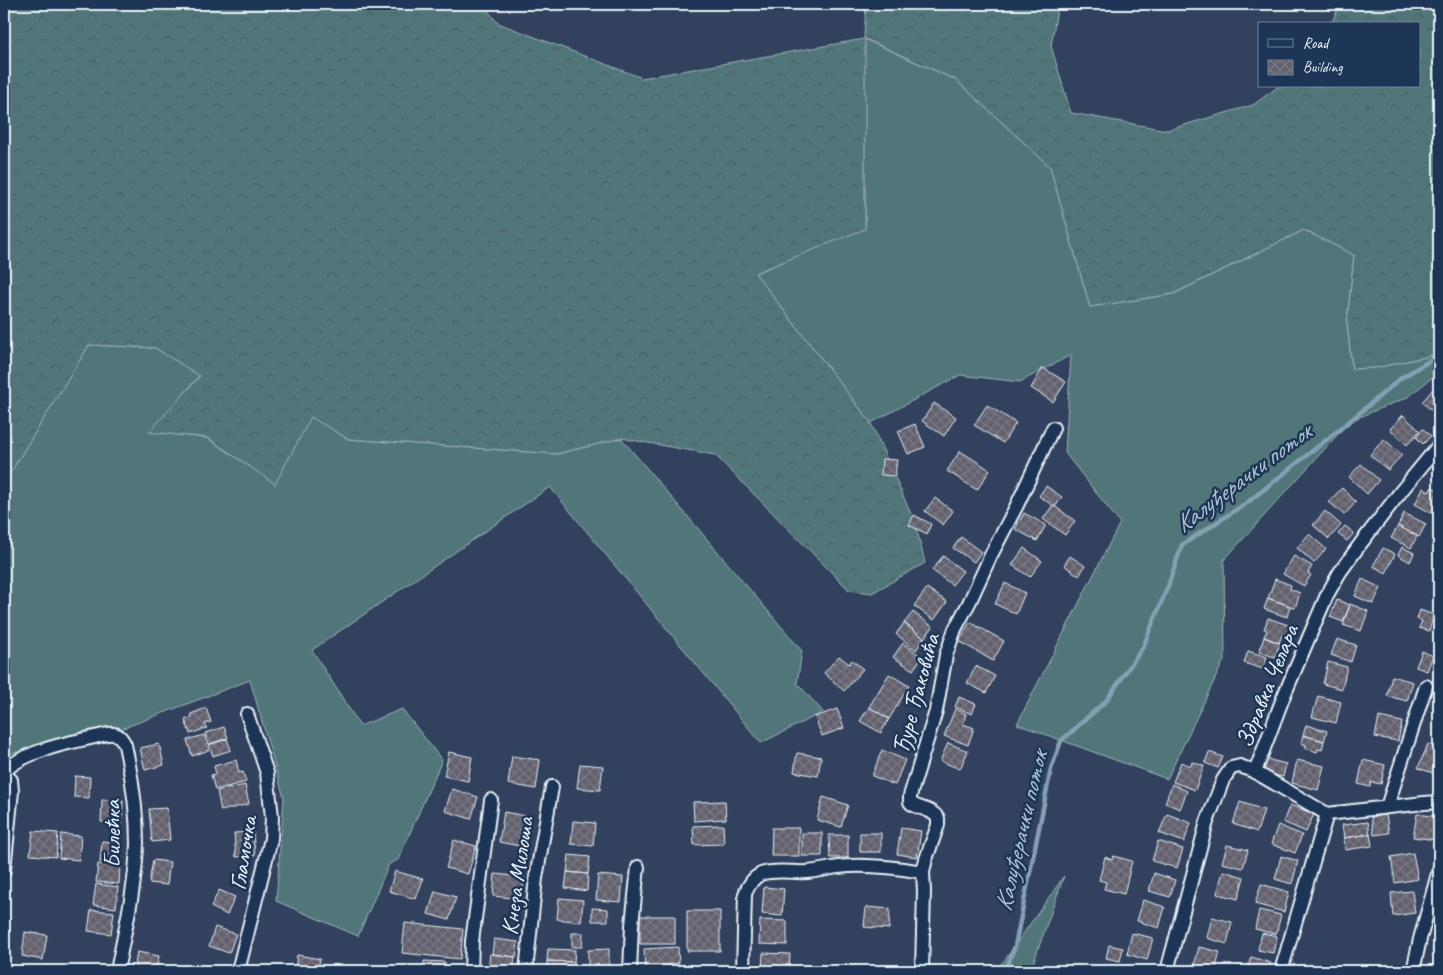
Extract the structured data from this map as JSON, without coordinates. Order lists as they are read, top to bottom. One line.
{"streets":{"street":["Здравка Челара","Ђуре Ђаковића","Билећка","Гламочка","Кнеза Милоша"]},"water":["Калуђерачки поток"],"legend":["Road","Building"]}
